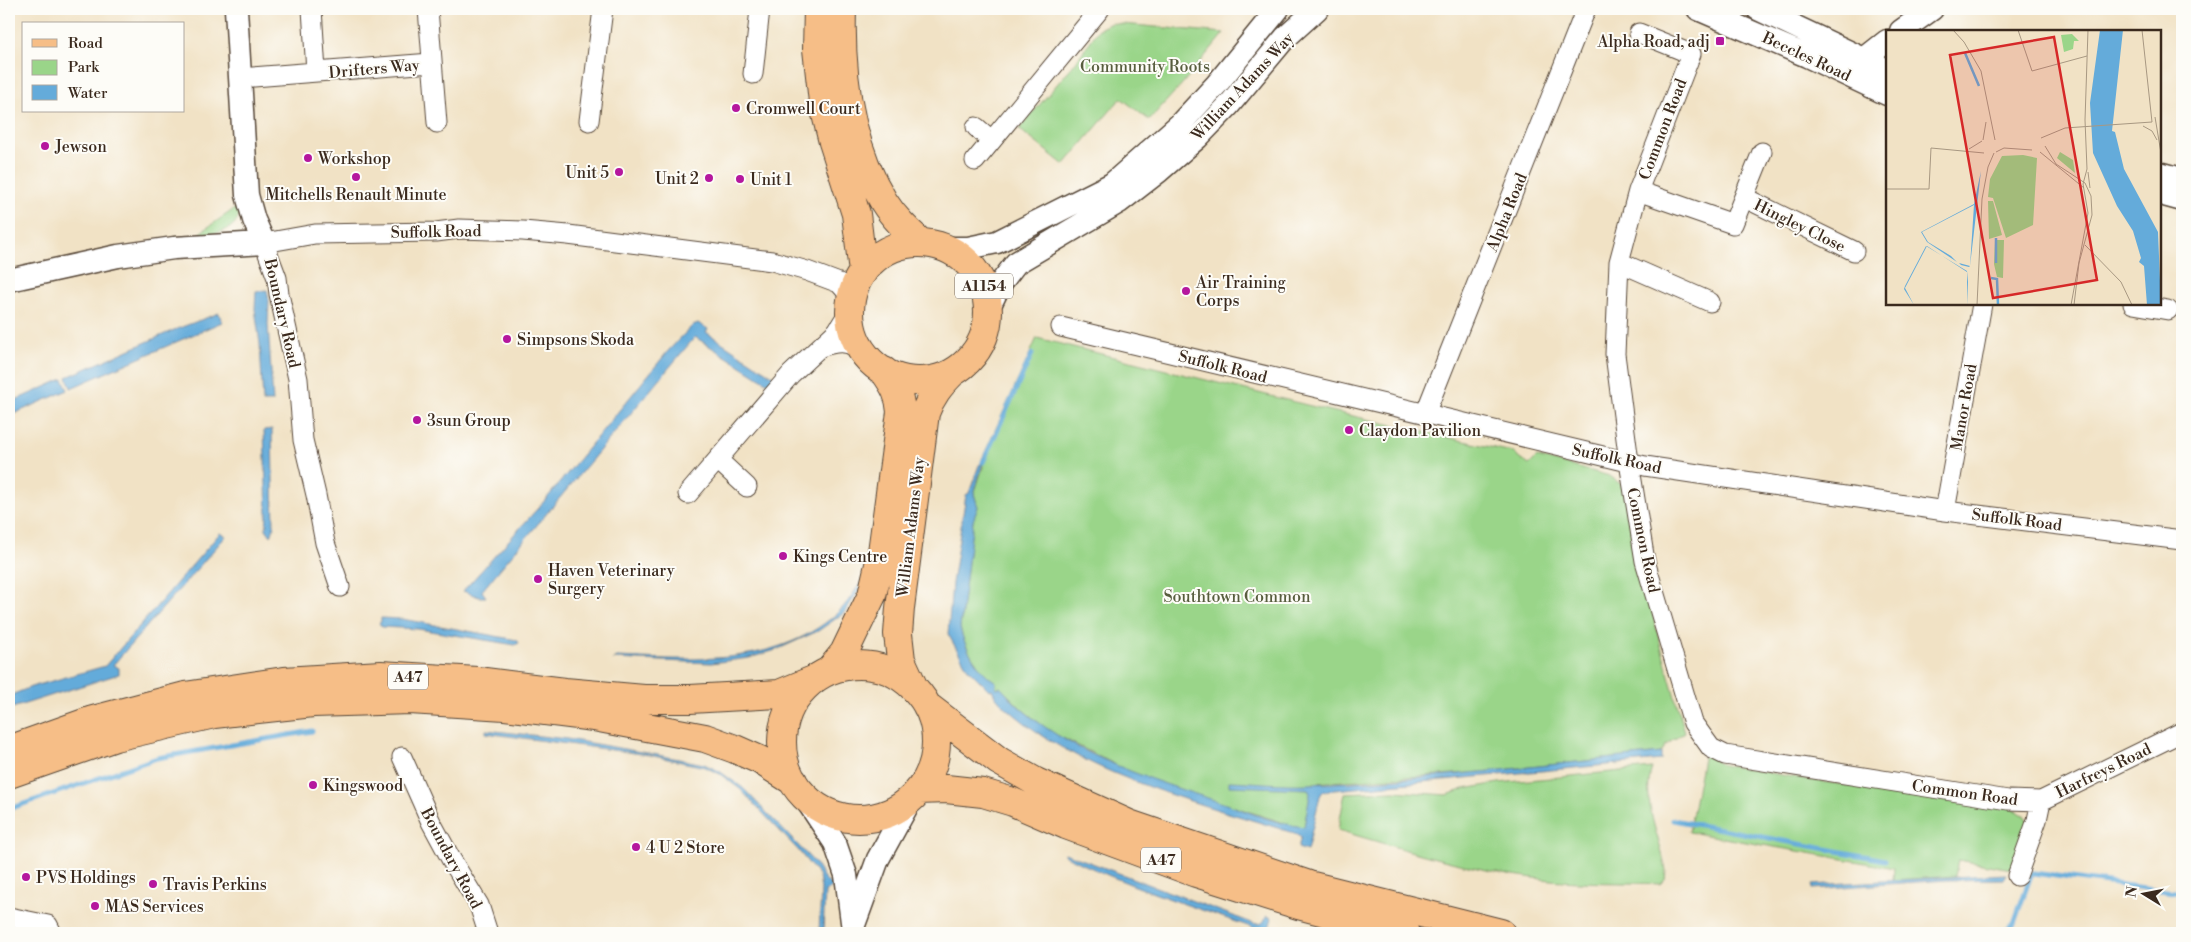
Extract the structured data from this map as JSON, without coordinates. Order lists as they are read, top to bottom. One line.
{"streets":{"main road":["William Adams Way","A1154","A47"],"street":["Beccles Road","Drifters Way","Common Road","Alpha Road","Hingley Close","Suffolk Road","Boundary Road","Manor Road","Harfreys Road"]},"crossings":[["Drifters Way","Boundary Road"],["William Adams Way","Suffolk Road"],["William Adams Way","A1154"],["William Adams Way","A47"],["Common Road","Hingley Close"],["Common Road","Suffolk Road"],["Common Road","Harfreys Road"],["Alpha Road","Suffolk Road"],["Suffolk Road","A1154"],["Suffolk Road","Boundary Road"],["Suffolk Road","Manor Road"]],"parks":["Community Roots","Southtown Common"],"places":{"transit":["Alpha Road, adj"],"other":["Cromwell Court","Jewson","Workshop","Unit 5","Mitchells Renault Minute","Unit 2","Unit 1","Air Training Corps","Simpsons Skoda","3sun Group","Claydon Pavilion","Kings Centre","Haven Veterinary Surgery","Kingswood","4 U 2 Store","PVS Holdings","Travis Perkins","MAS Services"]},"legend":["Road","Park","Water"],"north":"left"}
